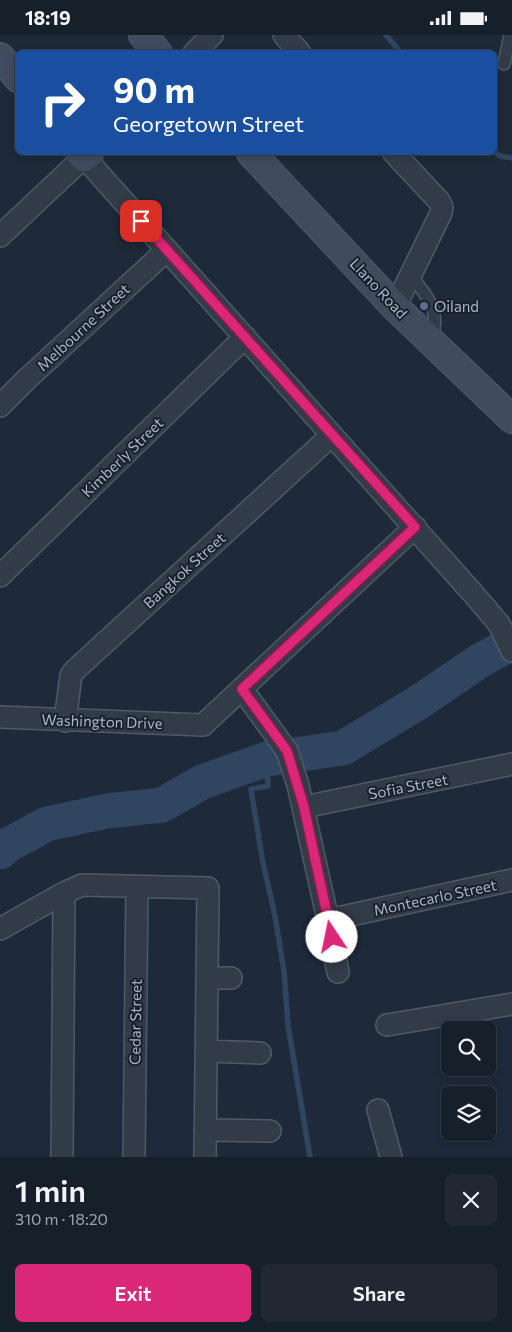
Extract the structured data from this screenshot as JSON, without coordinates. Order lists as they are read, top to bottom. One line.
{"streets":{"main road":["Llano Road"],"street":["Melbourne Street","Kimberly Street","Bangkok Street","Washington Drive","Sofia Street","Montecarlo Street","Cedar Street"]},"crossings":[["Bangkok Street","Washington Drive"]],"places":["Oiland"],"page":{"status":"18:19","turn":["90 m","Georgetown Street"],"heading":["1 min","310 m · 18:20"],"buttons":["Exit","Share"]}}
